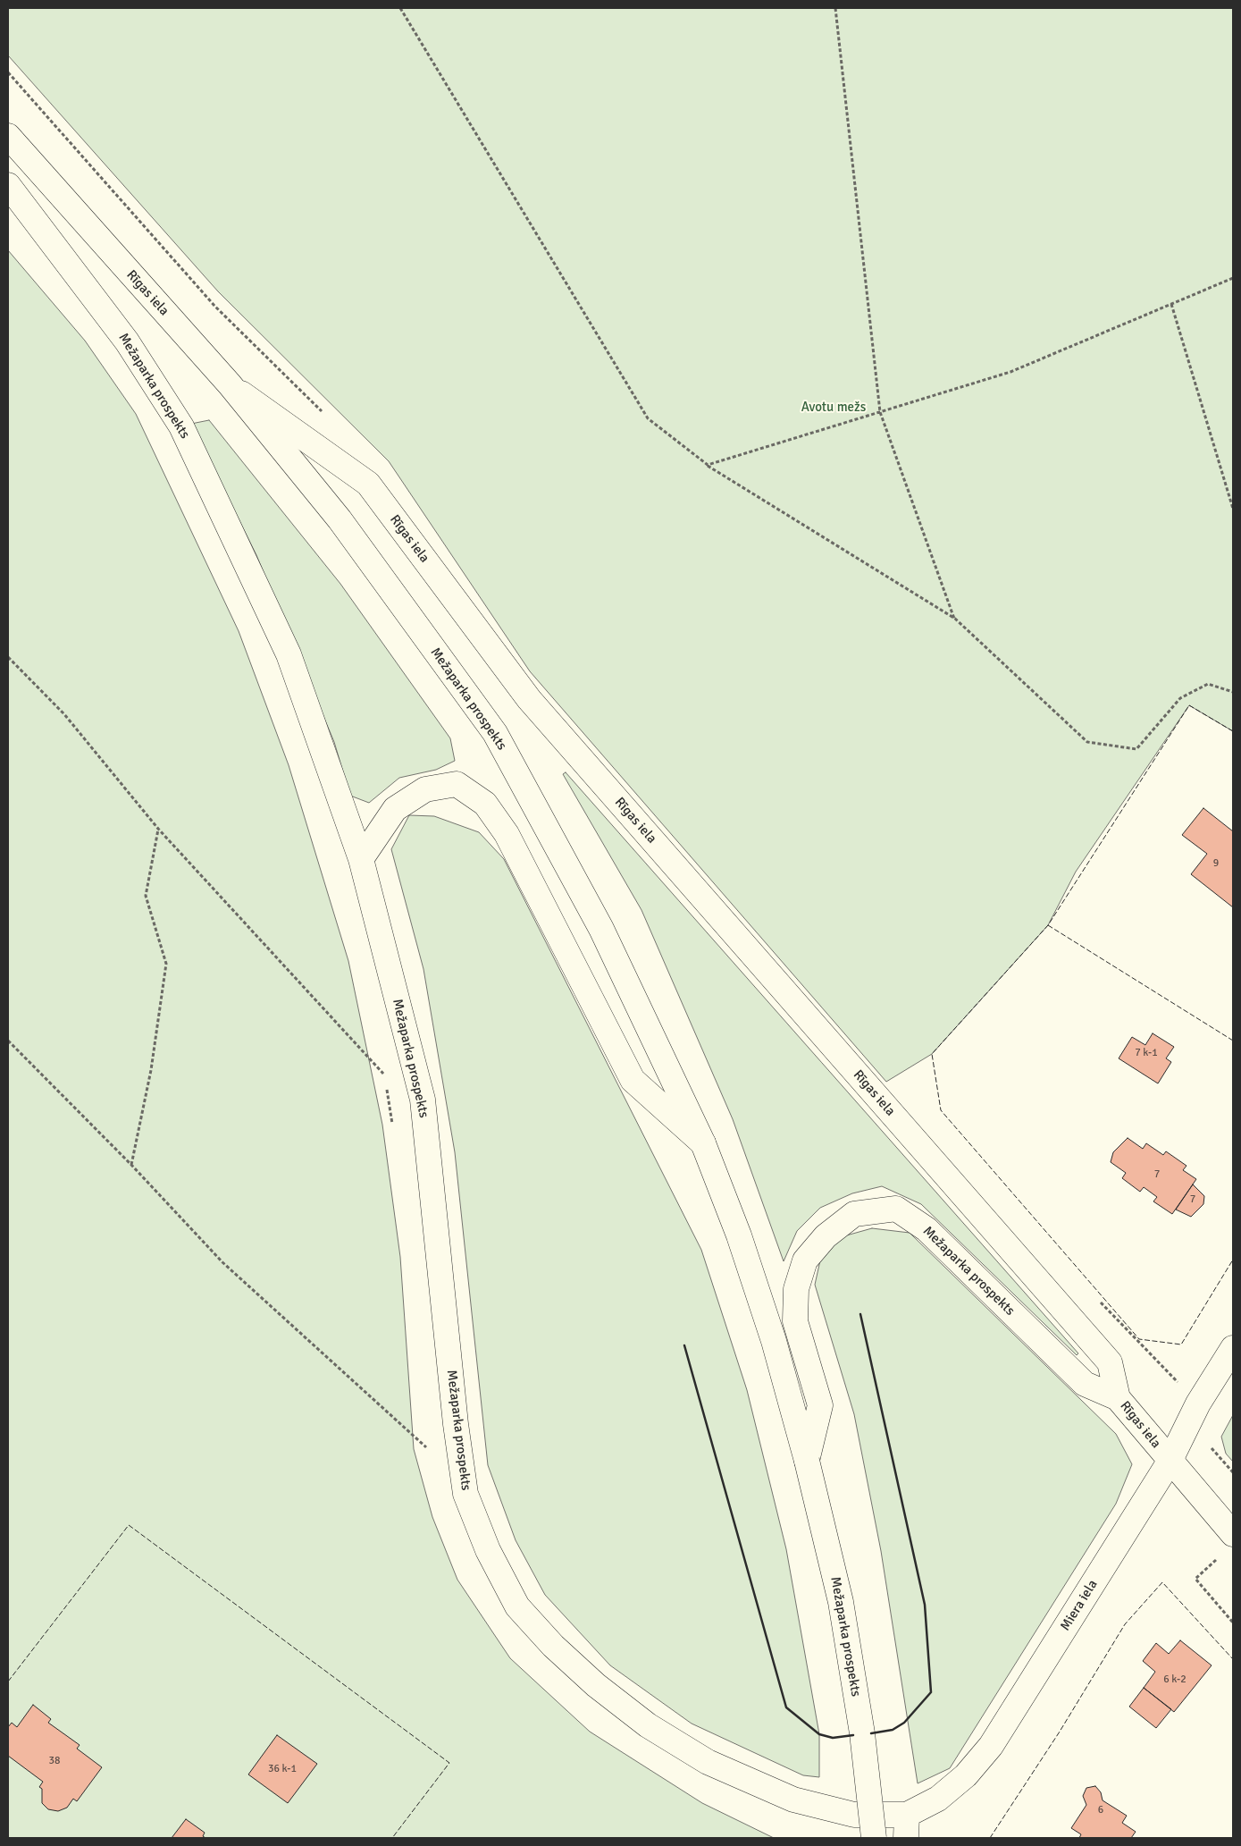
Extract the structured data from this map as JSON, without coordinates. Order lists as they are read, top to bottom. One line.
{"streets":{"street":["Rīgas iela","Mežaparka prospekts","Miera iela"]},"crossings":[["Rīgas iela","Mežaparka prospekts"],["Rīgas iela","Miera iela"],["Mežaparka prospekts","Miera iela"]],"parks":["Avotu mežs"],"house_numbers":["9","7 k-1","7","7","6 k-2","38","36 k-1","6"]}
